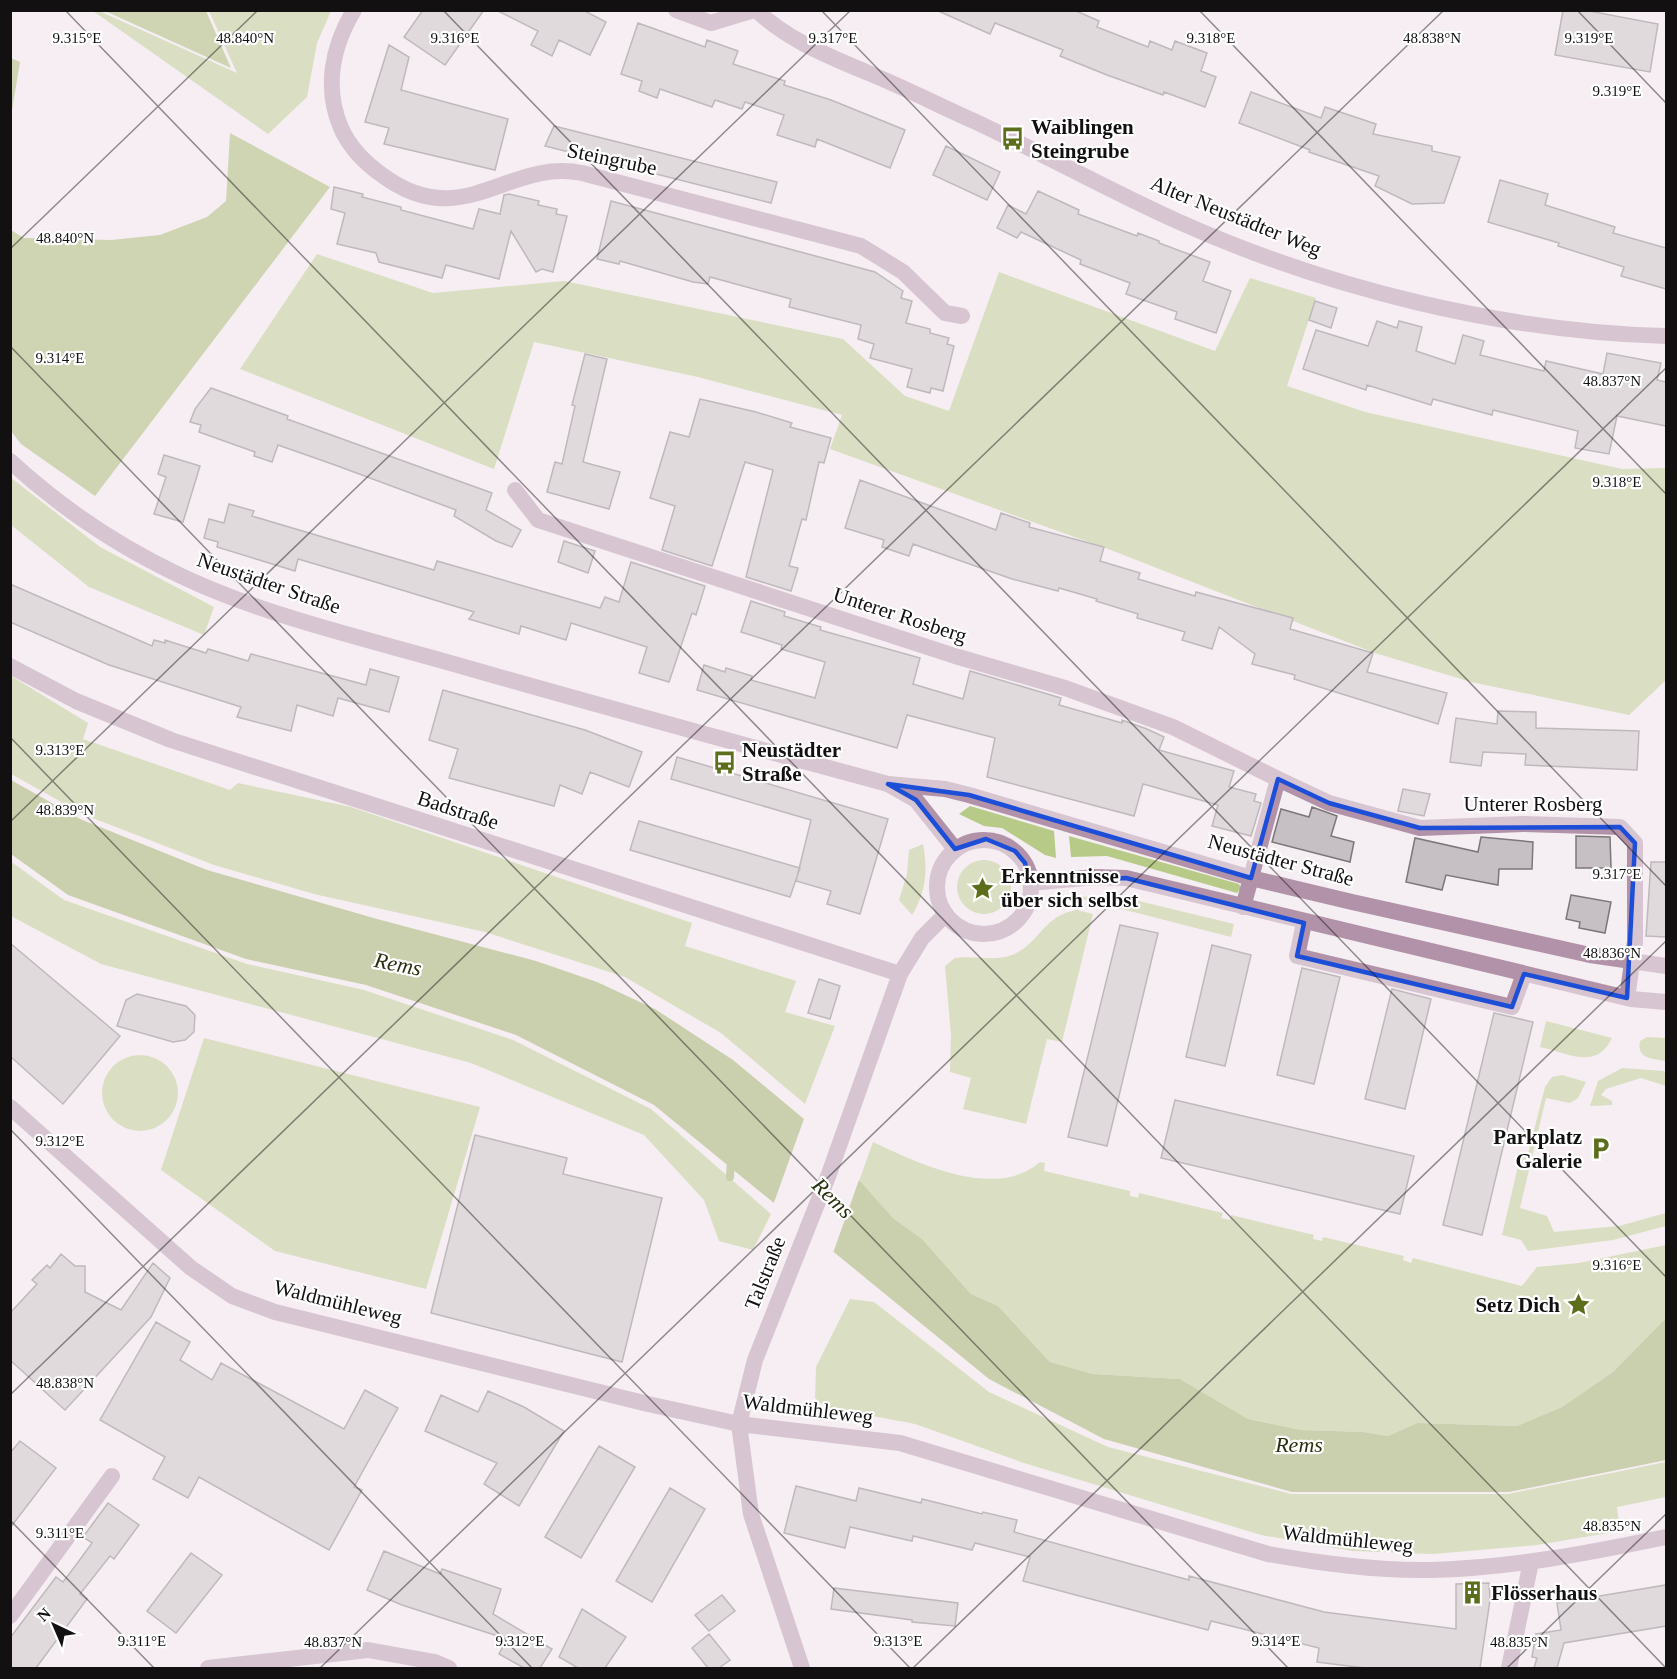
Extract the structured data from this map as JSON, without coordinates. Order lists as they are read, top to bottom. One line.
{"streets":{"street":["Steingrube","Alter Neustädter Weg","Neustädter Straße","Unterer Rosberg","Badstraße","Talstraße","Waldmühleweg"]},"crossings":[["Neustädter Straße","Unterer Rosberg"],["Neustädter Straße","Talstraße"],["Badstraße","Talstraße"],["Talstraße","Waldmühleweg"]],"water":["Rems"],"places":{"bus stop":["Waiblingen Steingrube","Neustädter Straße"],"place":["Erkenntnisse über sich selbst","Setz Dich"],"parking":["Parkplatz Galerie"],"building":["Flösserhaus"]},"north":"top left","coordinates":["48.840°N","48.838°N","9.315°E","9.316°E","9.318°E","9.317°E","9.319°E","9.314°E","48.837°N","9.313°E","48.839°N","48.836°N","9.312°E","48.835°N","9.311°E"]}
